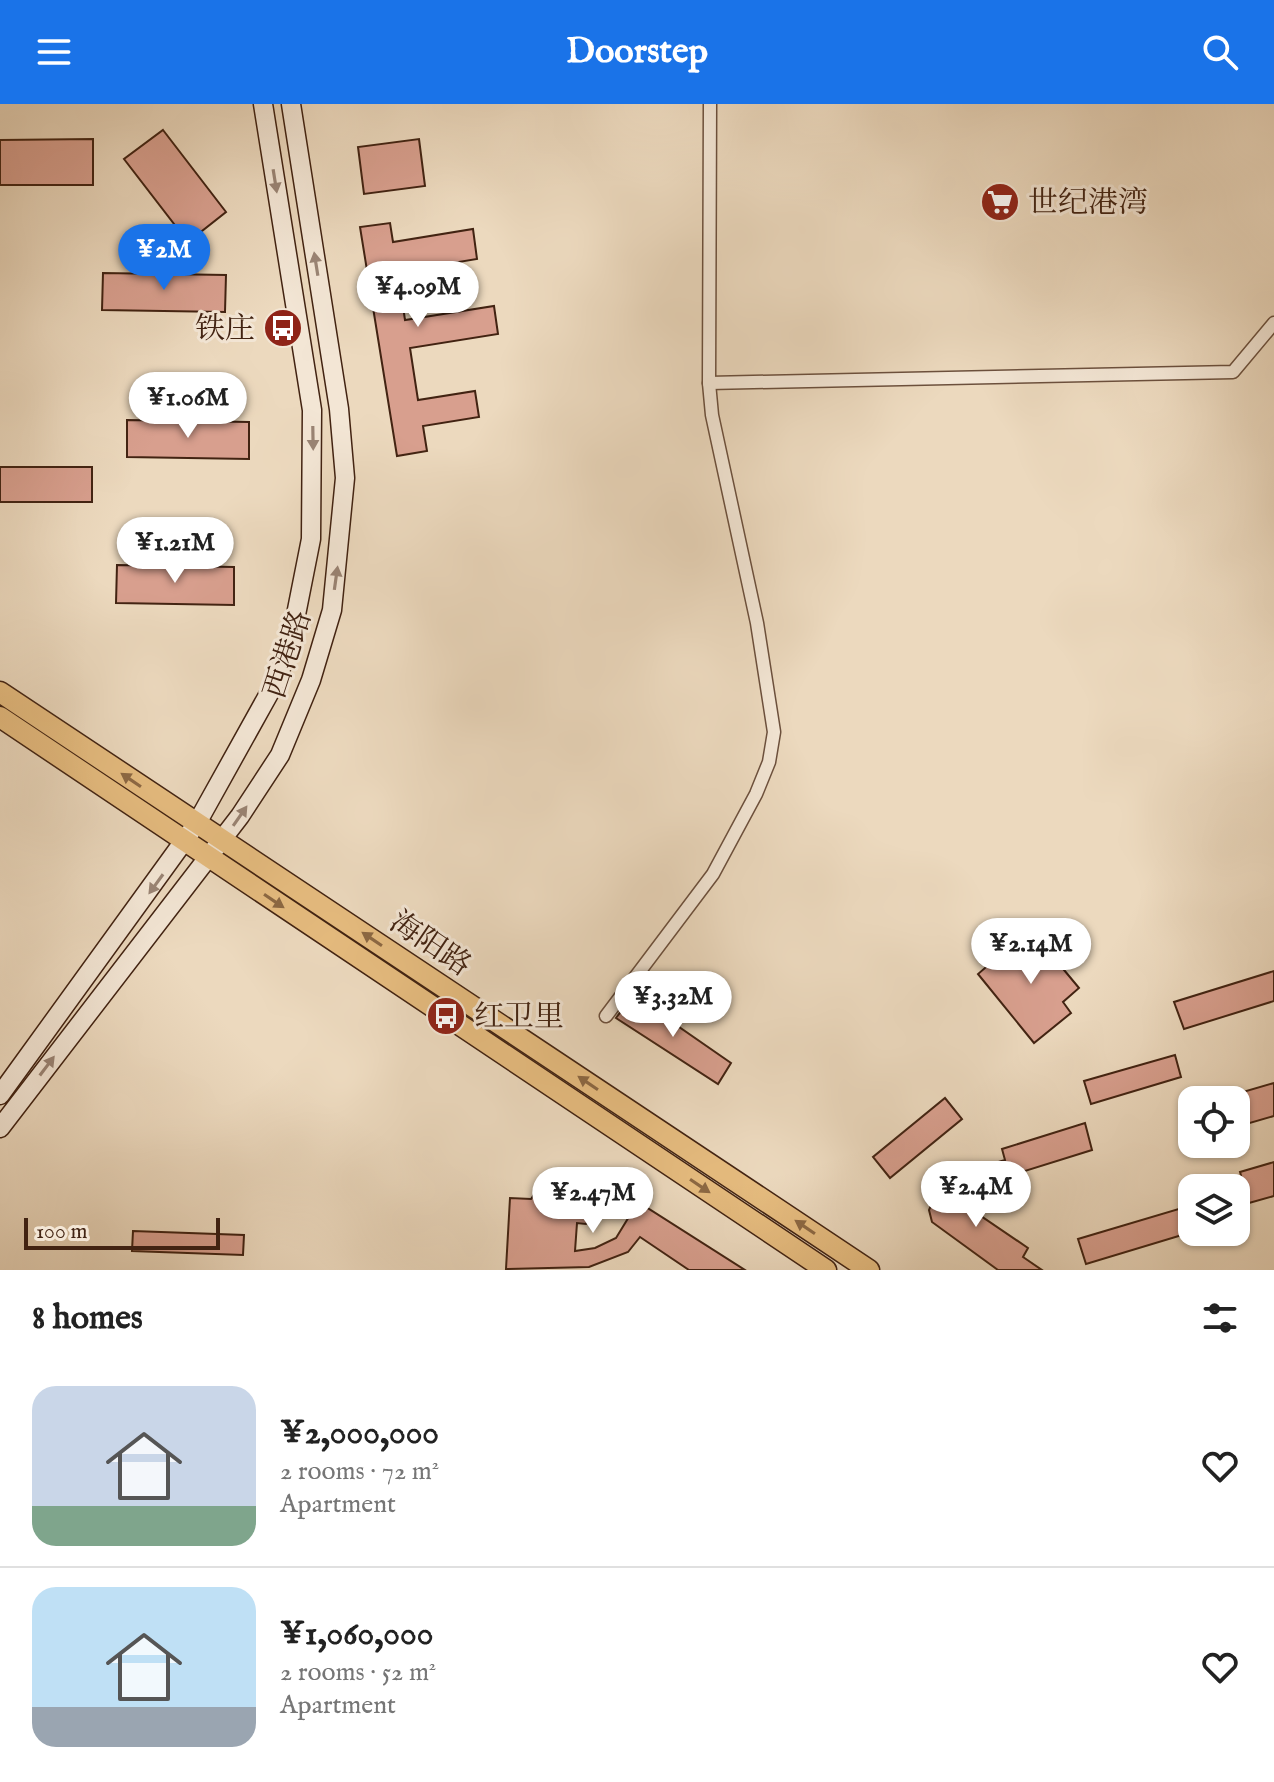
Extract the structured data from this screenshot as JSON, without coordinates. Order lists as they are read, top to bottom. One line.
{"streets":{"main road":["西港路","海阳路"]},"crossings":[["西港路","海阳路"]],"places":{"supermarket":["世纪港湾"],"bus stop":["铁庄","红卫里"]},"scale_bar":"100 m","page":{"header":"Doorstep","price":["¥2M","¥4.09M","¥1.06M","¥1.21M","¥2.14M","¥3.32M","¥2.4M","¥2.47M"],"scale":"100 m","heading":"8 homes","list":[{"name":"¥2,000,000","note":"2 rooms · 72 m² · Apartment"},{"name":"¥1,060,000","note":"2 rooms · 52 m² · Apartment"}]}}
